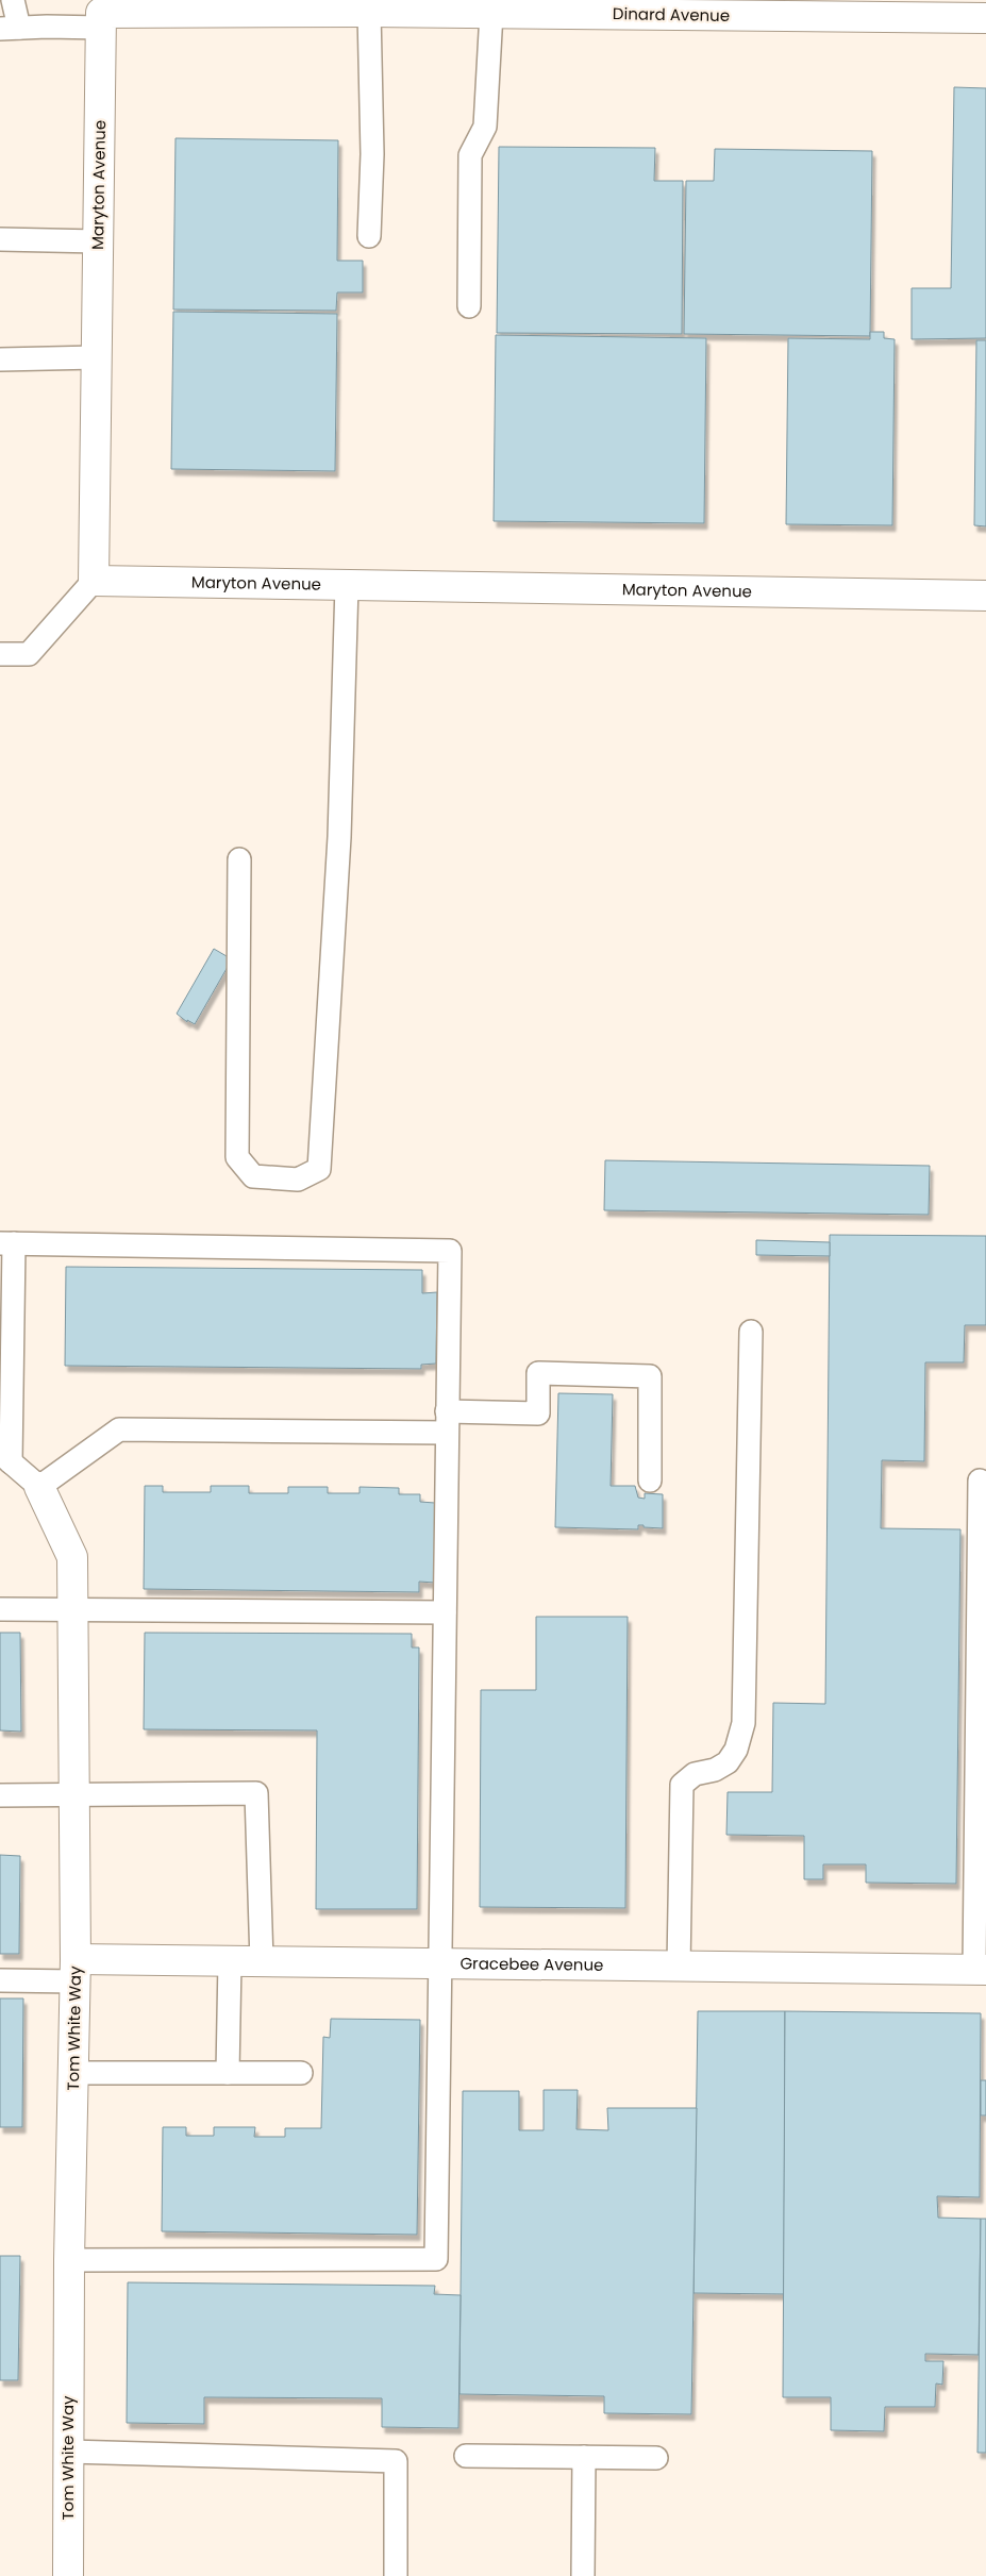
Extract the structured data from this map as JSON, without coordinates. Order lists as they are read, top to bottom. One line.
{"streets":{"street":["Dinard Avenue","Maryton Avenue","Gracebee Avenue","Tom White Way"]},"crossings":[["Dinard Avenue","Maryton Avenue"],["Gracebee Avenue","Tom White Way"]]}
